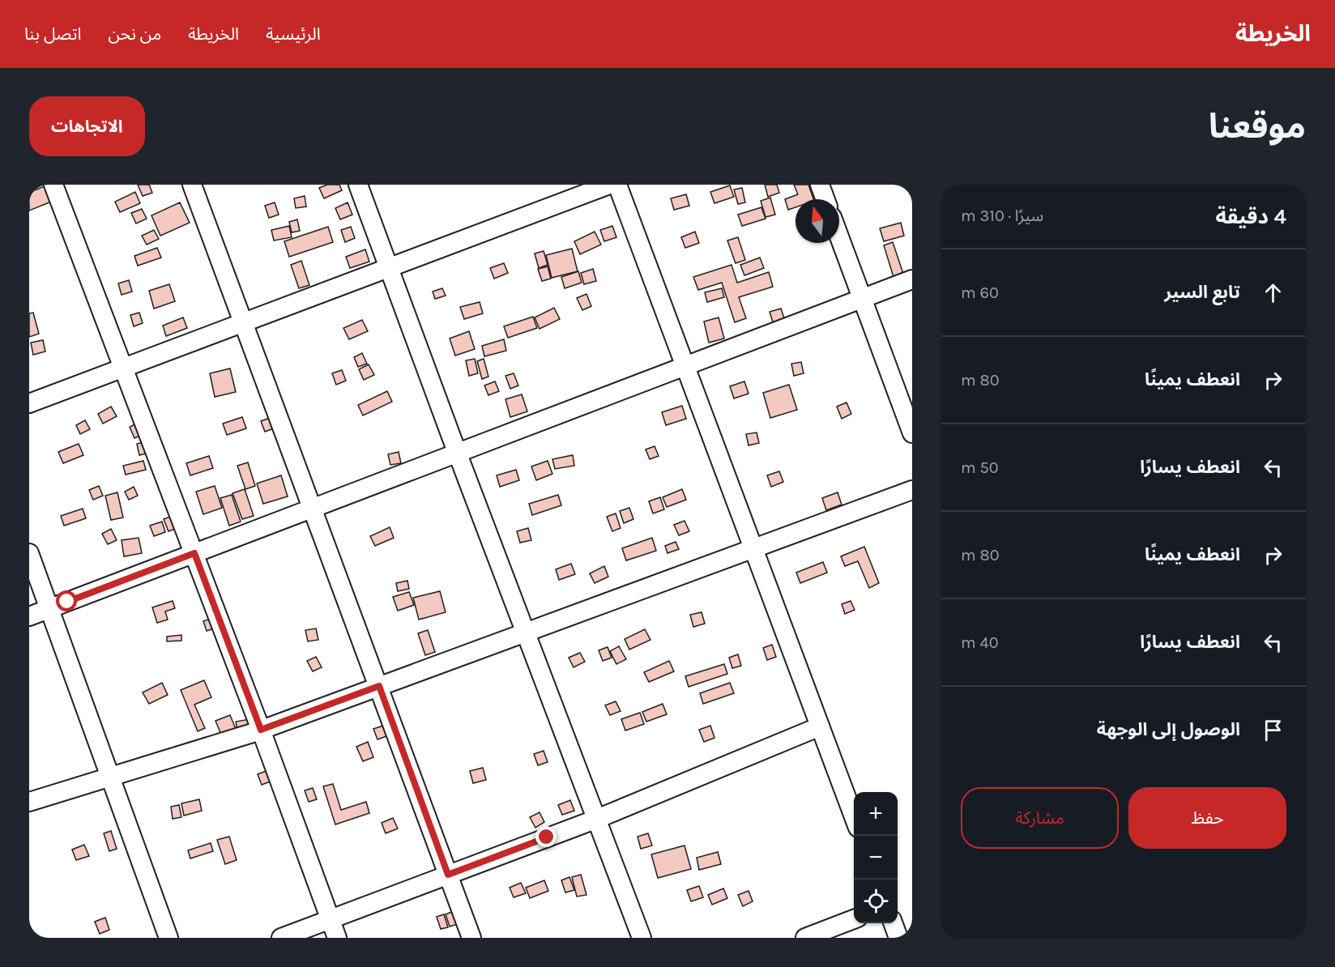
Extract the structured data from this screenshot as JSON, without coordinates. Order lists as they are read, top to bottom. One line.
{"north":"top","page":{"header":"الخريطة","nav":["الرئيسية","الخريطة","من نحن","اتصل بنا"],"title":"موقعنا","buttons":["الاتجاهات",["حفظ","مشاركة"]],"heading":["4 دقيقة","سيرًا · 310 m"],"list":[["تابع السير","60 m"],["انعطف يمينًا","80 m"],["انعطف يسارًا","50 m"],["انعطف يمينًا","80 m"],["انعطف يسارًا","40 m"],"الوصول إلى الوجهة"],"map_buttons":["+","−"]}}
